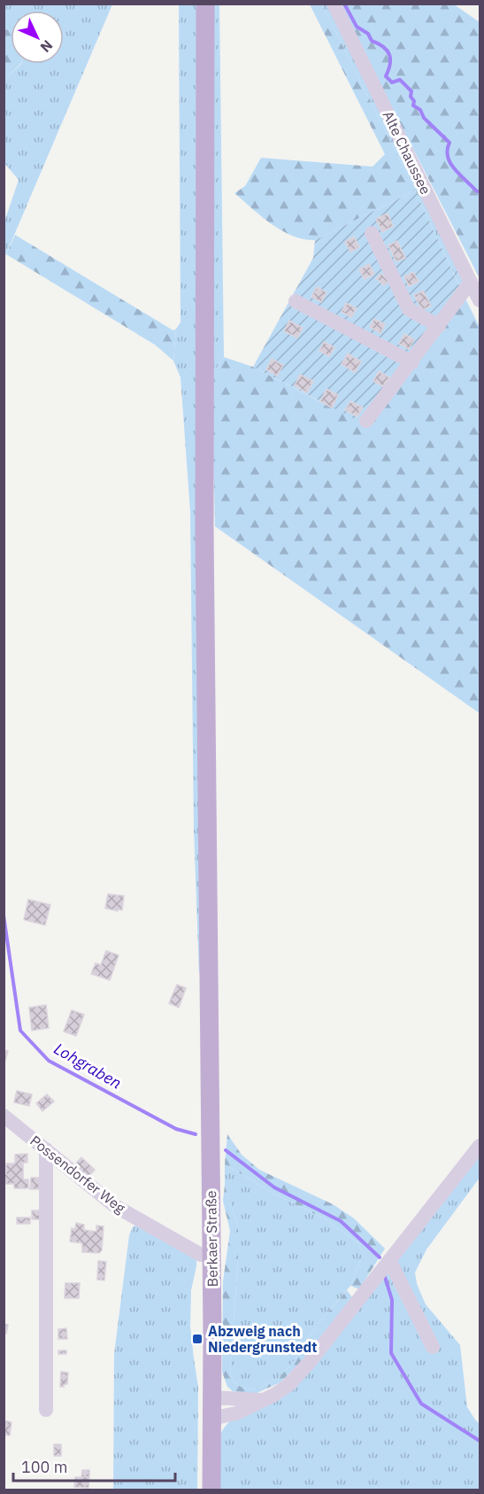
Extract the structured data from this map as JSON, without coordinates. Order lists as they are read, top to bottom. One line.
{"streets":{"main road":["Berkaer Straße"],"street":["Alte Chaussee","Possendorfer Weg"]},"crossings":[["Possendorfer Weg","Berkaer Straße"]],"water":["Lohgraben"],"places":{"transit":["Abzweig nach Niedergrunstedt"]},"scale_bar":"100 m","north":"bottom right"}
